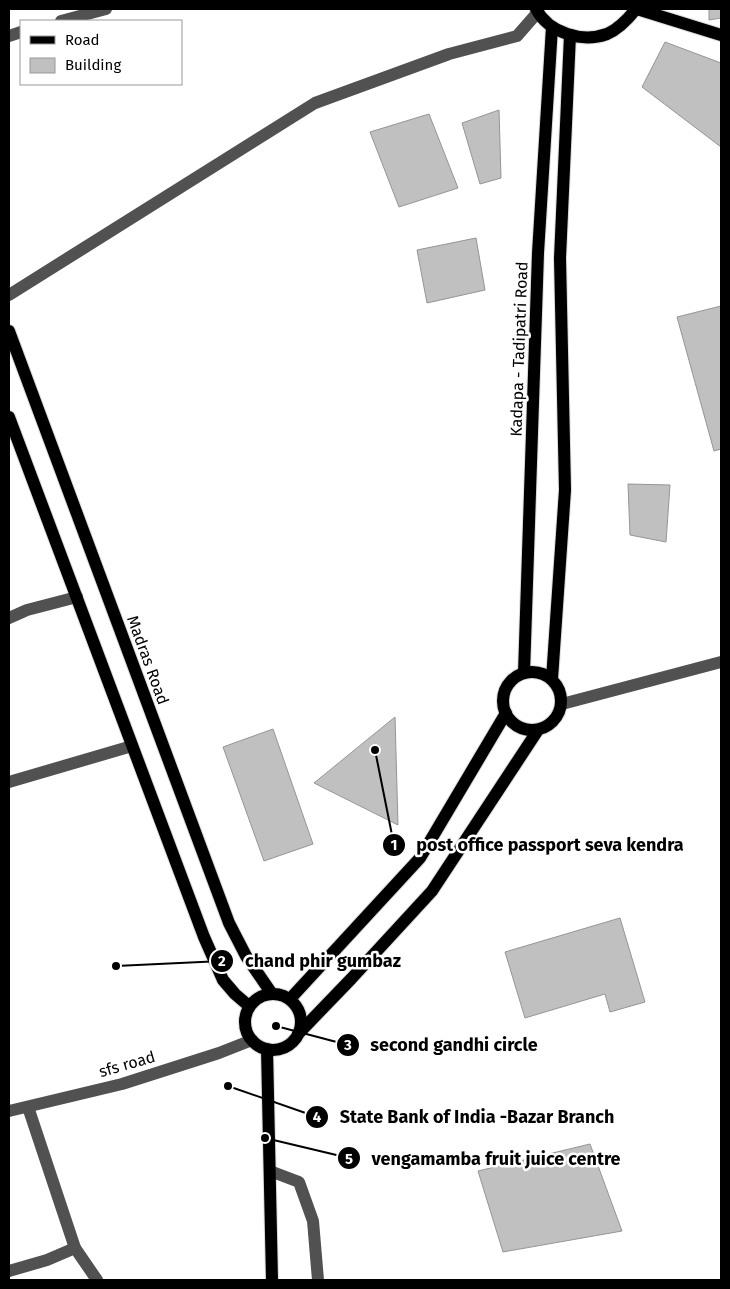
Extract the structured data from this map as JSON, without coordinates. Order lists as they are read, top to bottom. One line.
{"streets":{"main road":["Kadapa - Tadipatri Road","Madras Road"],"street":["sfs road"]},"crossings":[["Madras Road","sfs road"]],"places":["post office passport seva kendra","chand phir gumbaz","second gandhi circle","State Bank of India -Bazar Branch","vengamamba fruit juice centre"],"legend":["Road","Building"]}
